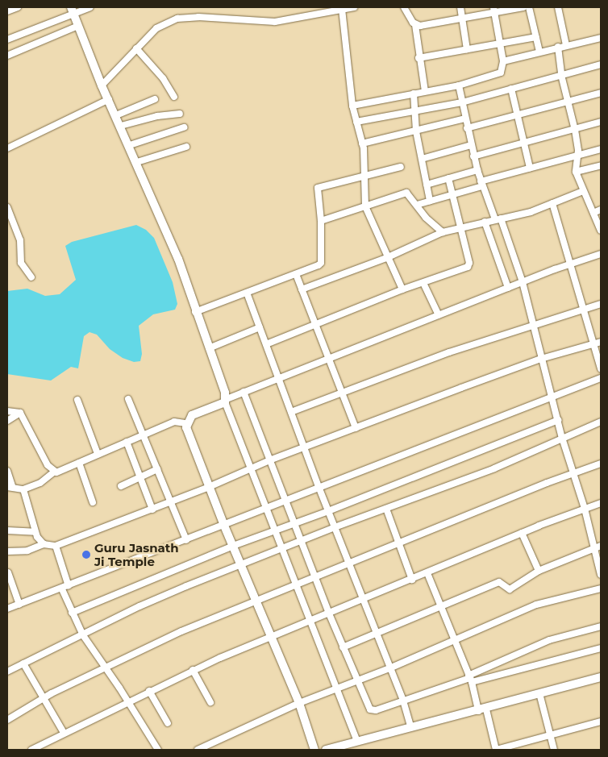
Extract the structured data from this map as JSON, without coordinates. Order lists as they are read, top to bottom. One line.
{"places":["Guru Jasnath Ji Temple"]}
